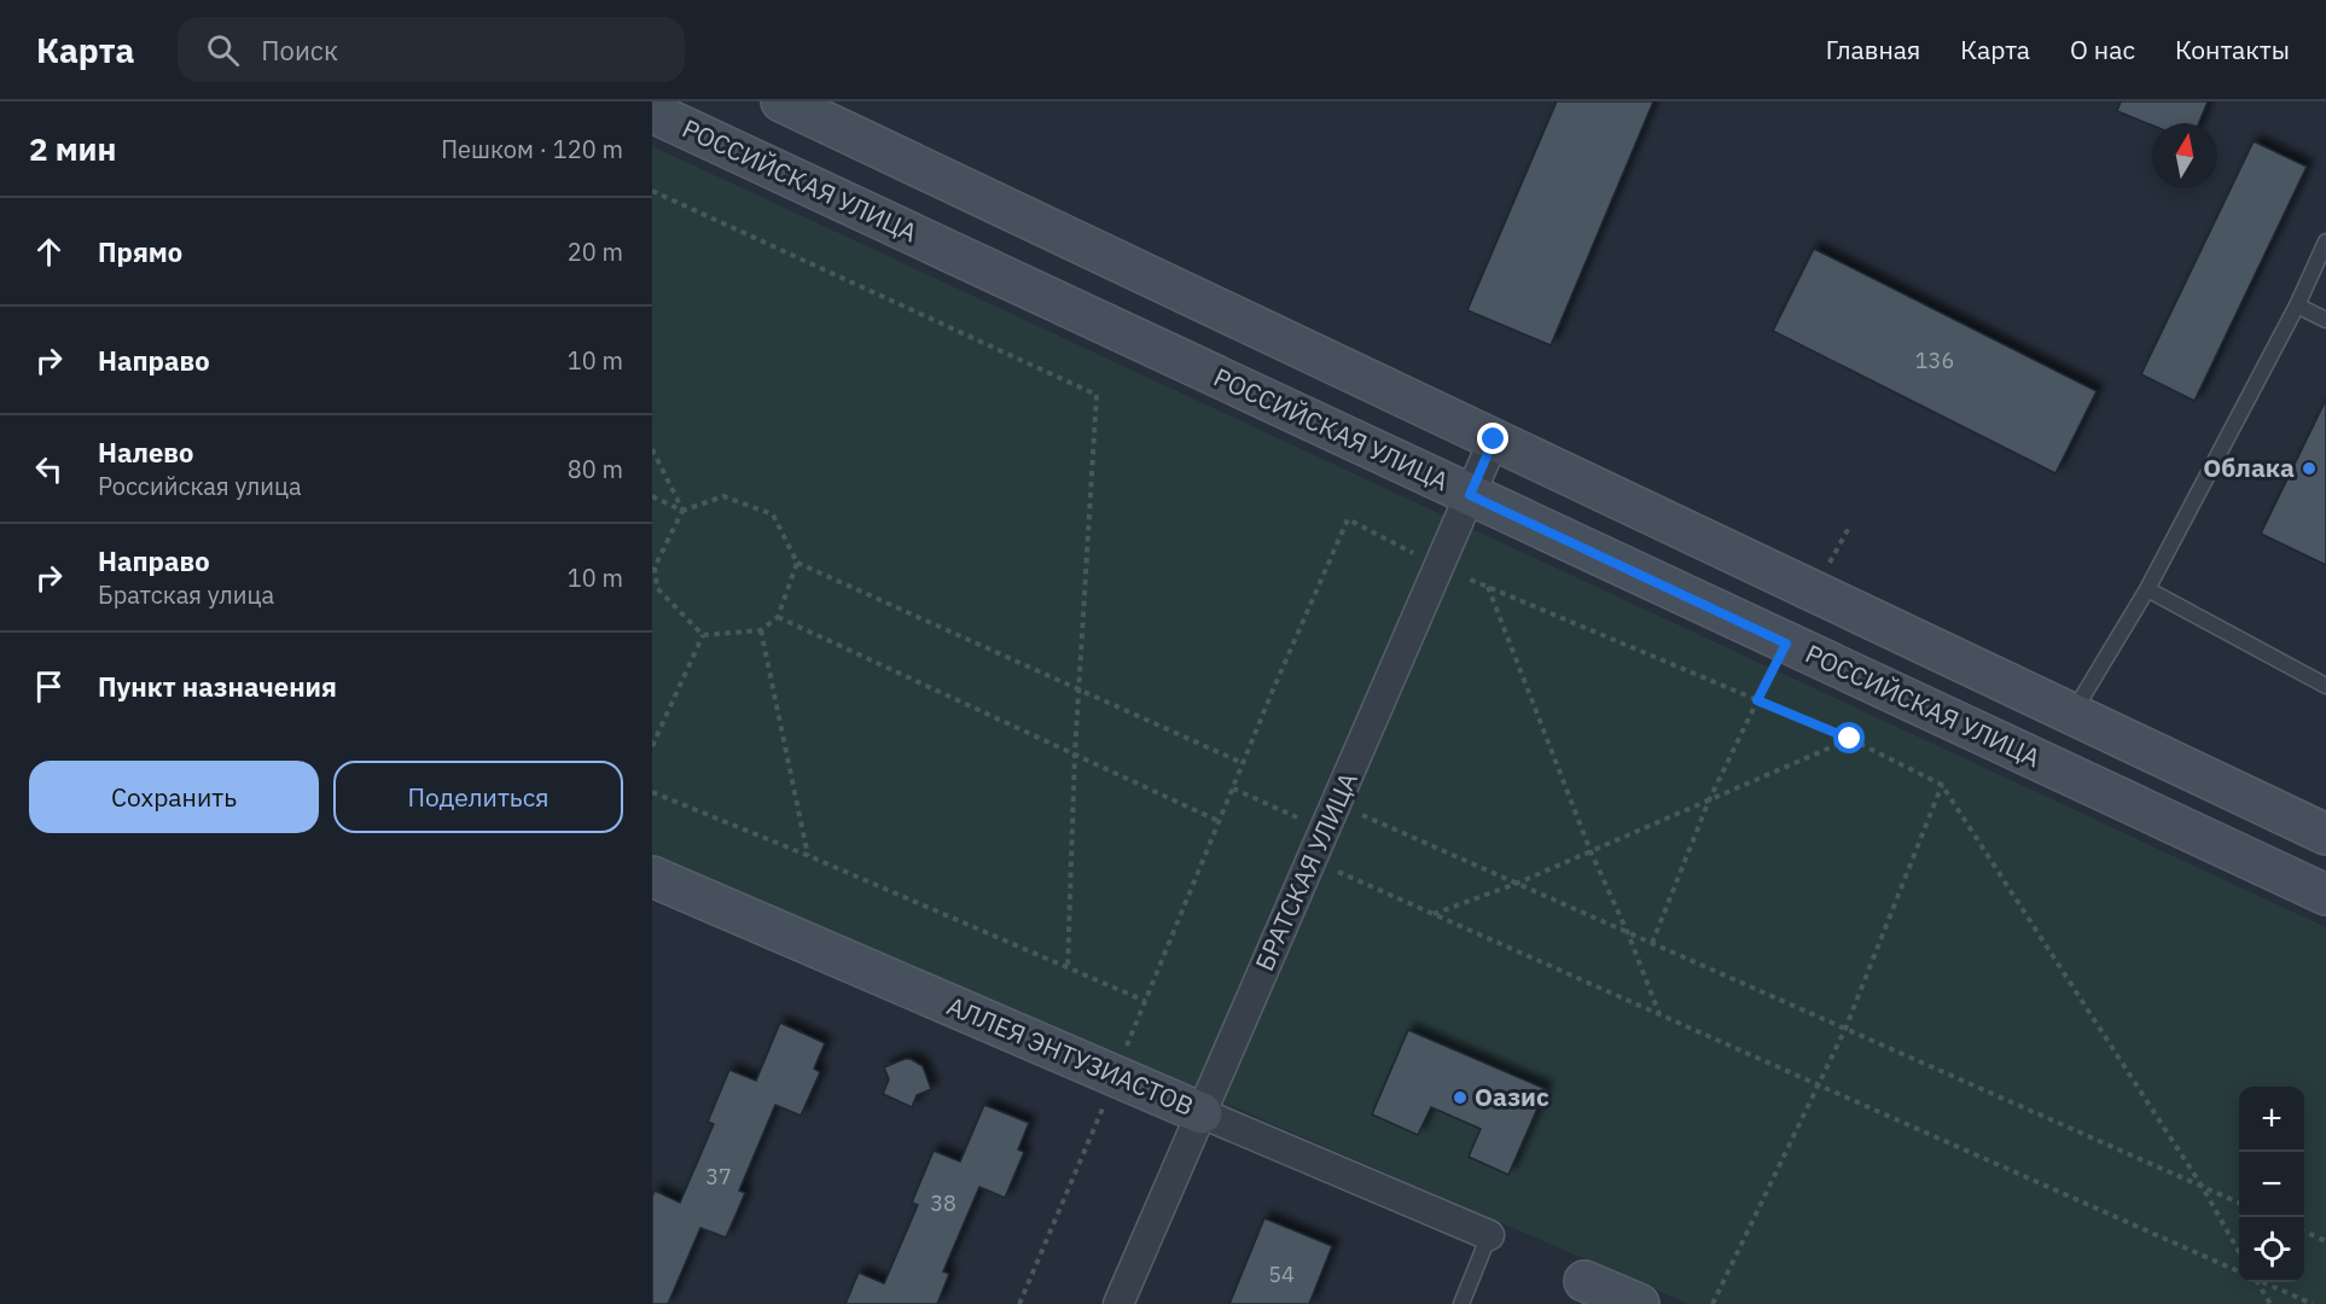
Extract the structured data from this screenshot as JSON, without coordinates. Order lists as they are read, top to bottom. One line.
{"streets":{"main road":["РОССИЙСКАЯ УЛИЦА","АЛЛЕЯ ЭНТУЗИАСТОВ"],"street":["БРАТСКАЯ УЛИЦА"]},"crossings":[["РОССИЙСКАЯ УЛИЦА","БРАТСКАЯ УЛИЦА"],["БРАТСКАЯ УЛИЦА","АЛЛЕЯ ЭНТУЗИАСТОВ"]],"places":["Облака","Оазис"],"house_numbers":["136","37","38","54"],"north":"top","page":{"header":"Карта","search":"Поиск","nav":["Главная","Карта","О нас","Контакты"],"heading":["2 мин","Пешком · 120 m"],"list":[["Прямо","20 m"],["Направо","10 m"],["Налево","Российская улица","80 m"],["Направо","Братская улица","10 m"],"Пункт назначения"],"buttons":["Сохранить","Поделиться"],"map_buttons":["+","−"]}}
